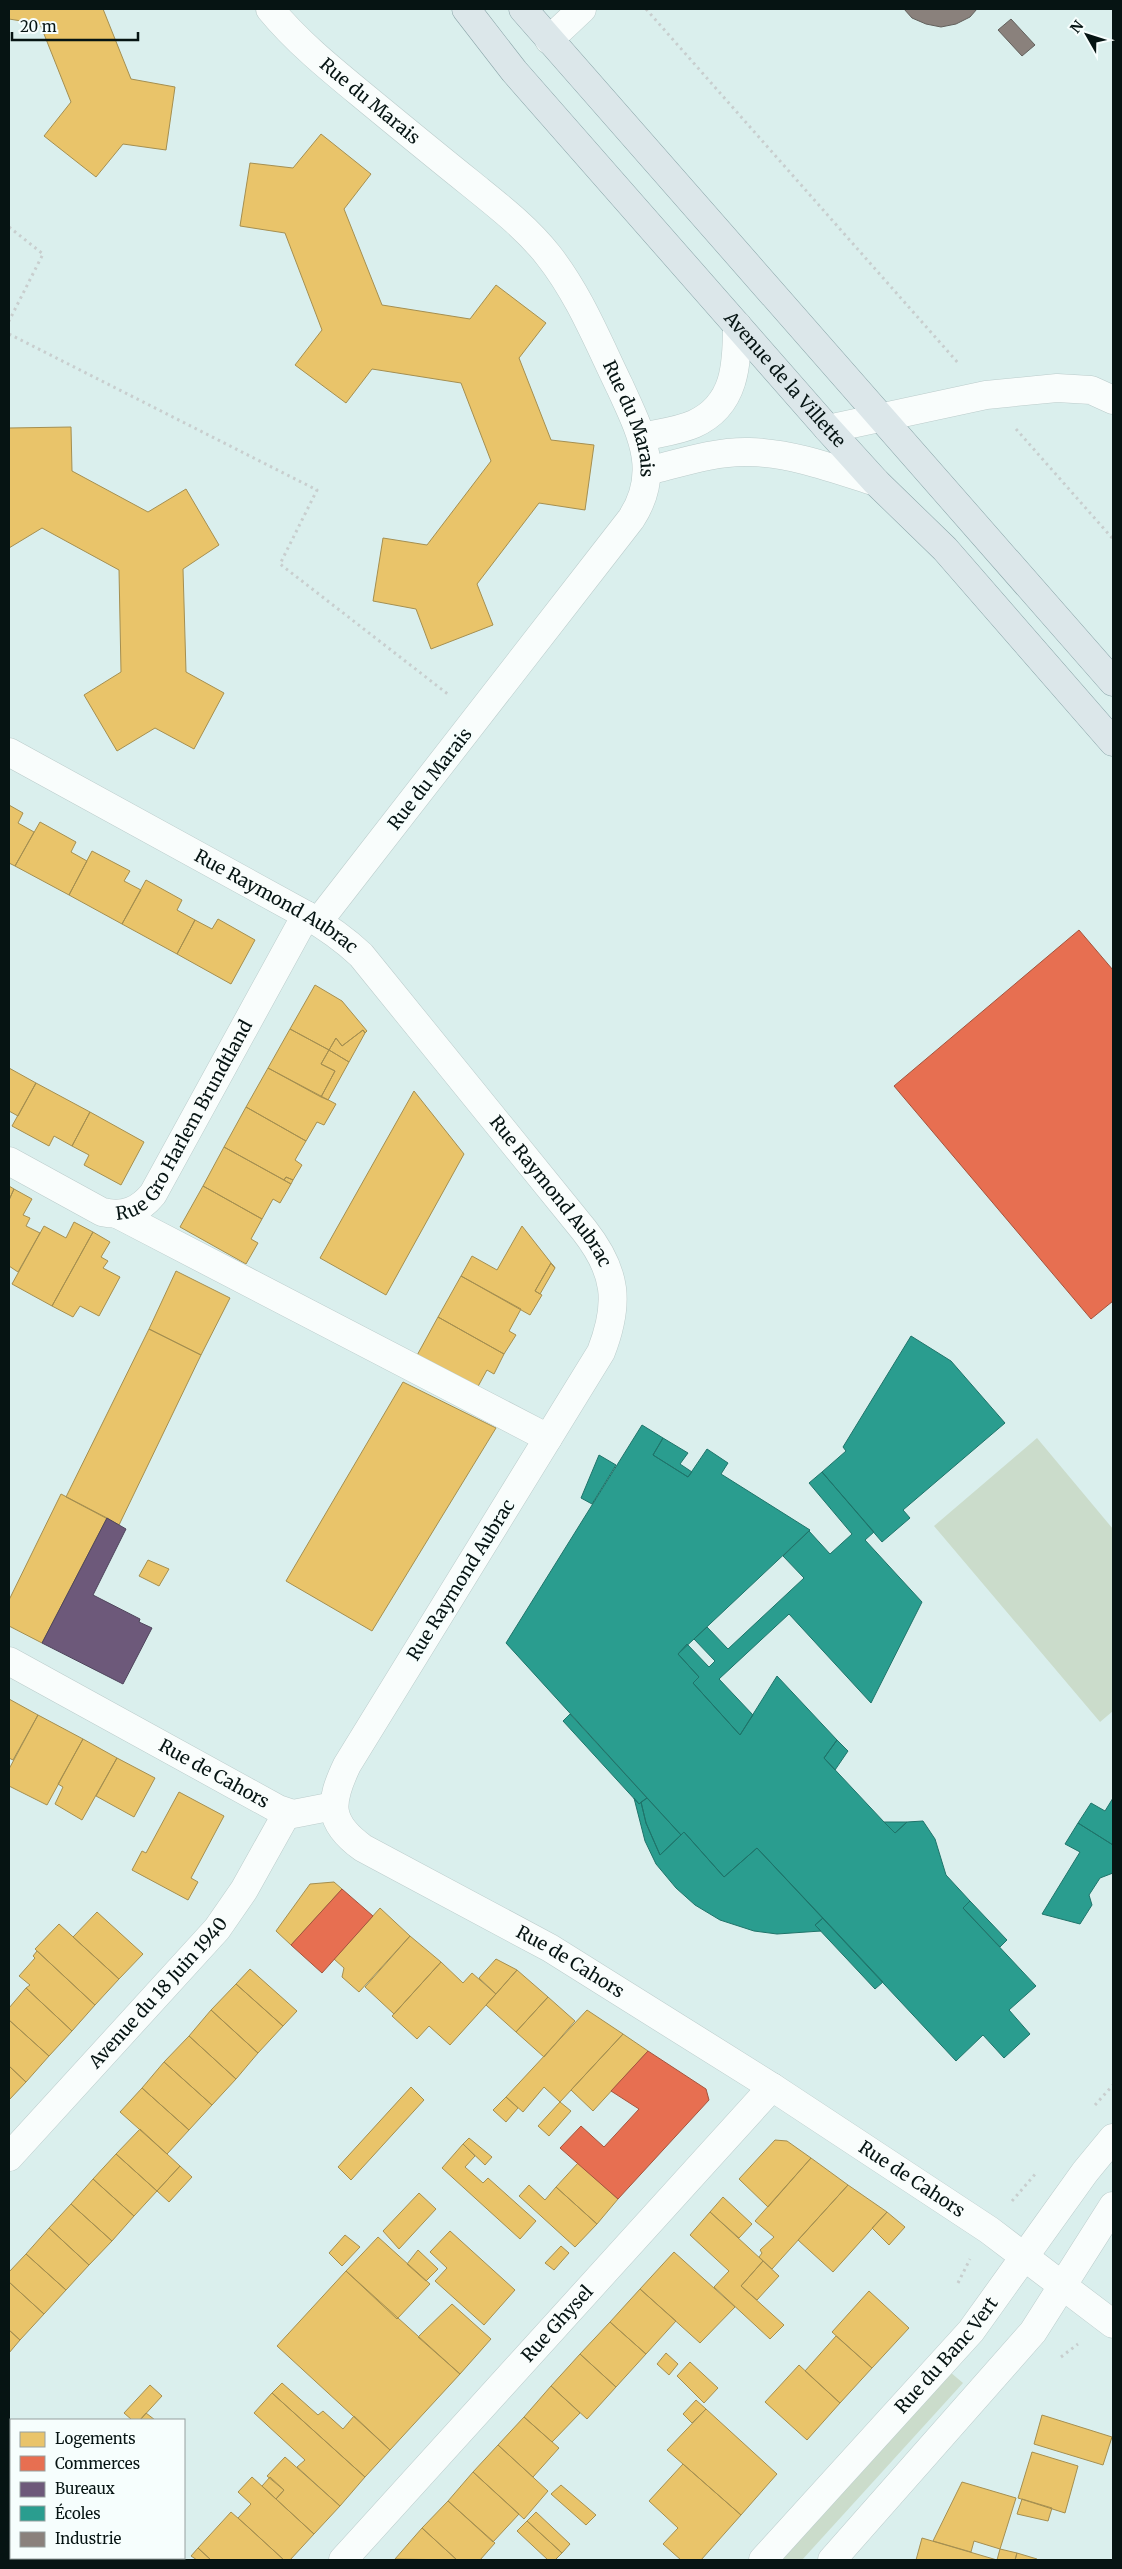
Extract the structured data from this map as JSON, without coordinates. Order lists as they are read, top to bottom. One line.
{"streets":{"main road":["Avenue de la Villette"],"street":["Rue du Marais","Rue Raymond Aubrac","Rue Gro Harlem Brundtland","Rue de Cahors","Avenue du 18 Juin 1940","Rue Ghysel","Rue du Banc Vert"]},"crossings":[["Rue du Marais","Rue Raymond Aubrac"],["Rue du Marais","Rue Gro Harlem Brundtland"],["Rue Raymond Aubrac","Rue Gro Harlem Brundtland"],["Rue Raymond Aubrac","Rue de Cahors"],["Rue de Cahors","Avenue du 18 Juin 1940"],["Rue de Cahors","Rue Ghysel"],["Rue de Cahors","Rue du Banc Vert"]],"legend":["Logements","Commerces","Bureaux","Écoles","Industrie"],"scale_bar":"20 m","north":"top left"}
